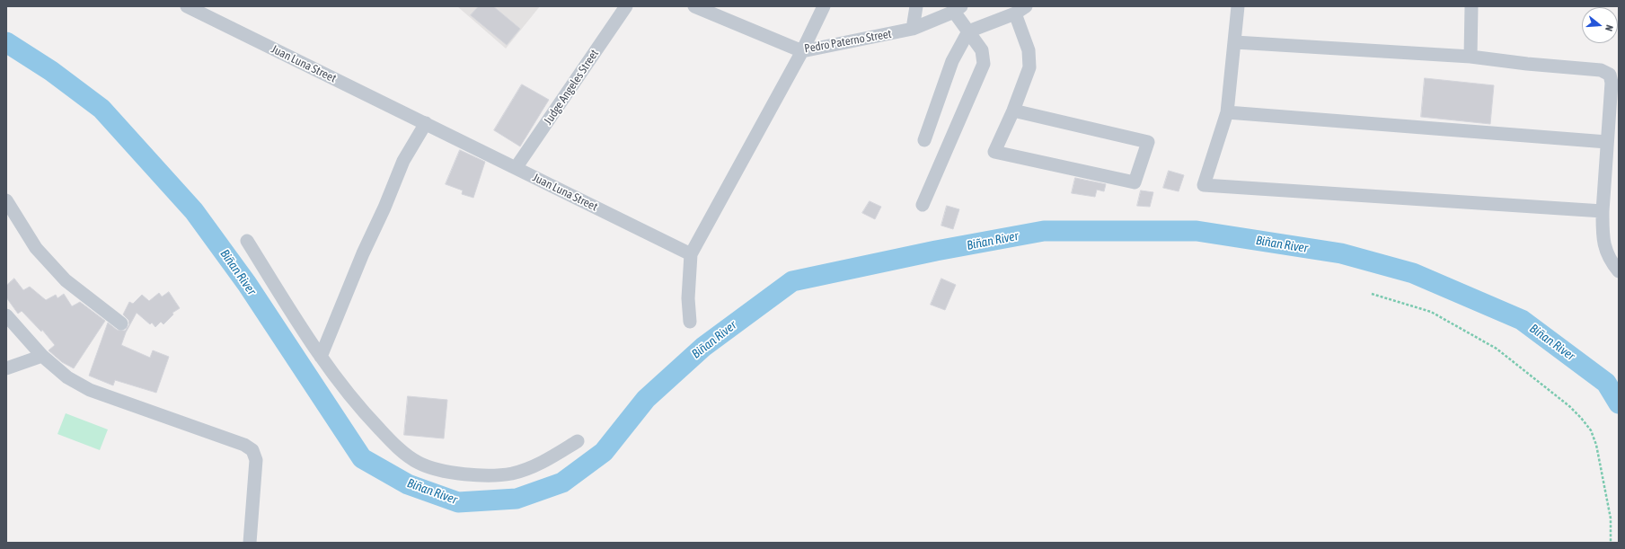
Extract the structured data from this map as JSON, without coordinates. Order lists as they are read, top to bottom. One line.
{"streets":{"street":["Pedro Paterno Street","Juan Luna Street","Judge Angeles Street"]},"crossings":[["Juan Luna Street","Judge Angeles Street"]],"water":["Biñan River"],"north":"right"}
